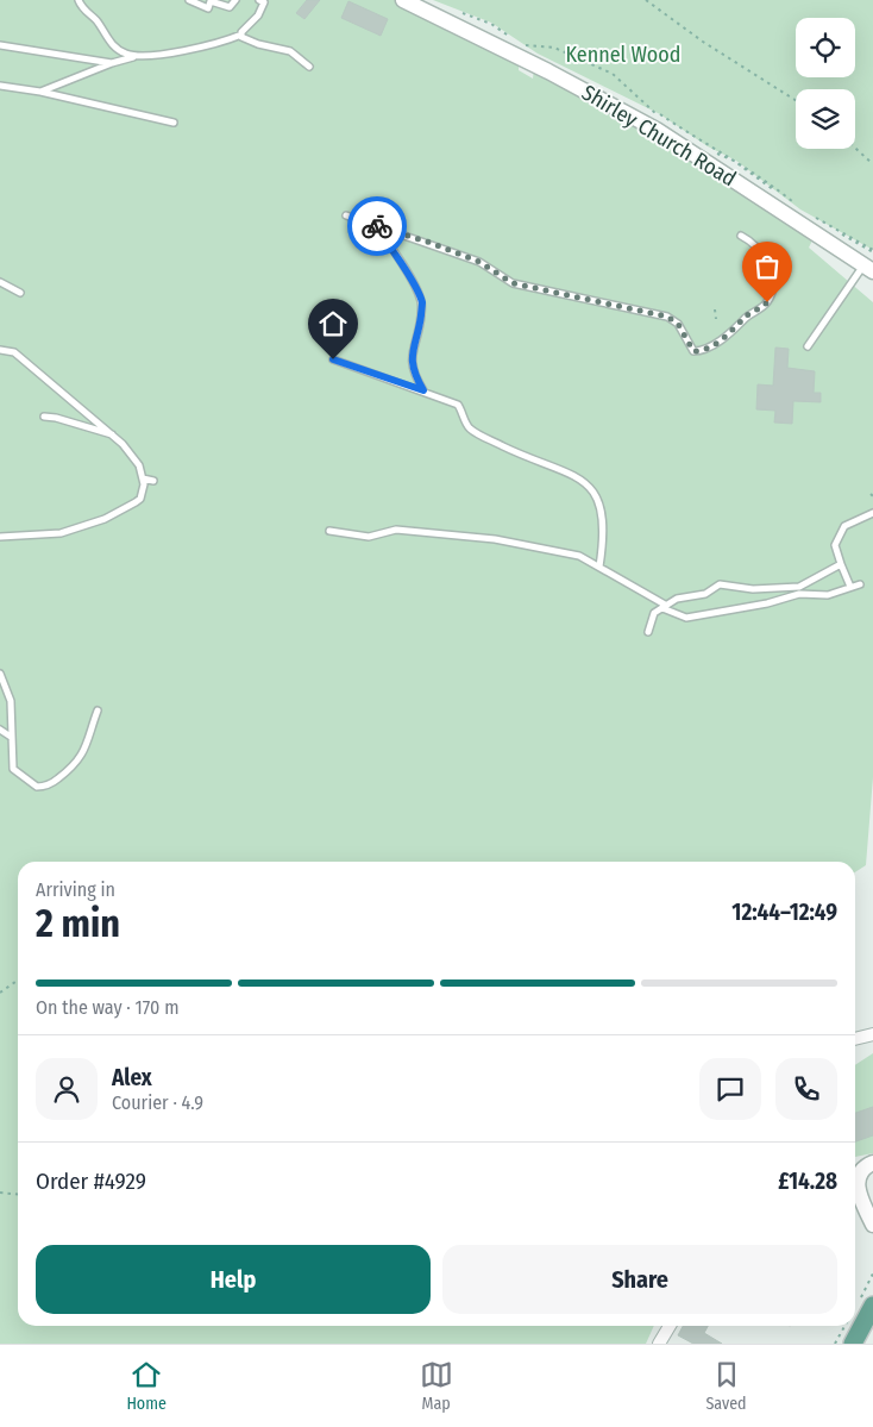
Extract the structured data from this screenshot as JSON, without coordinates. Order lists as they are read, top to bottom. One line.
{"streets":{"street":["Shirley Church Road"]},"parks":["Kennel Wood"],"page":{"heading":["2 min","Arriving in","12:44–12:49"],"panel":["Alex","Courier · 4.9","Order #4929","£14.28"],"bar":"On the way · 170 m","buttons":["Help","Share"],"tabs":["Home","Map","Saved"]}}
